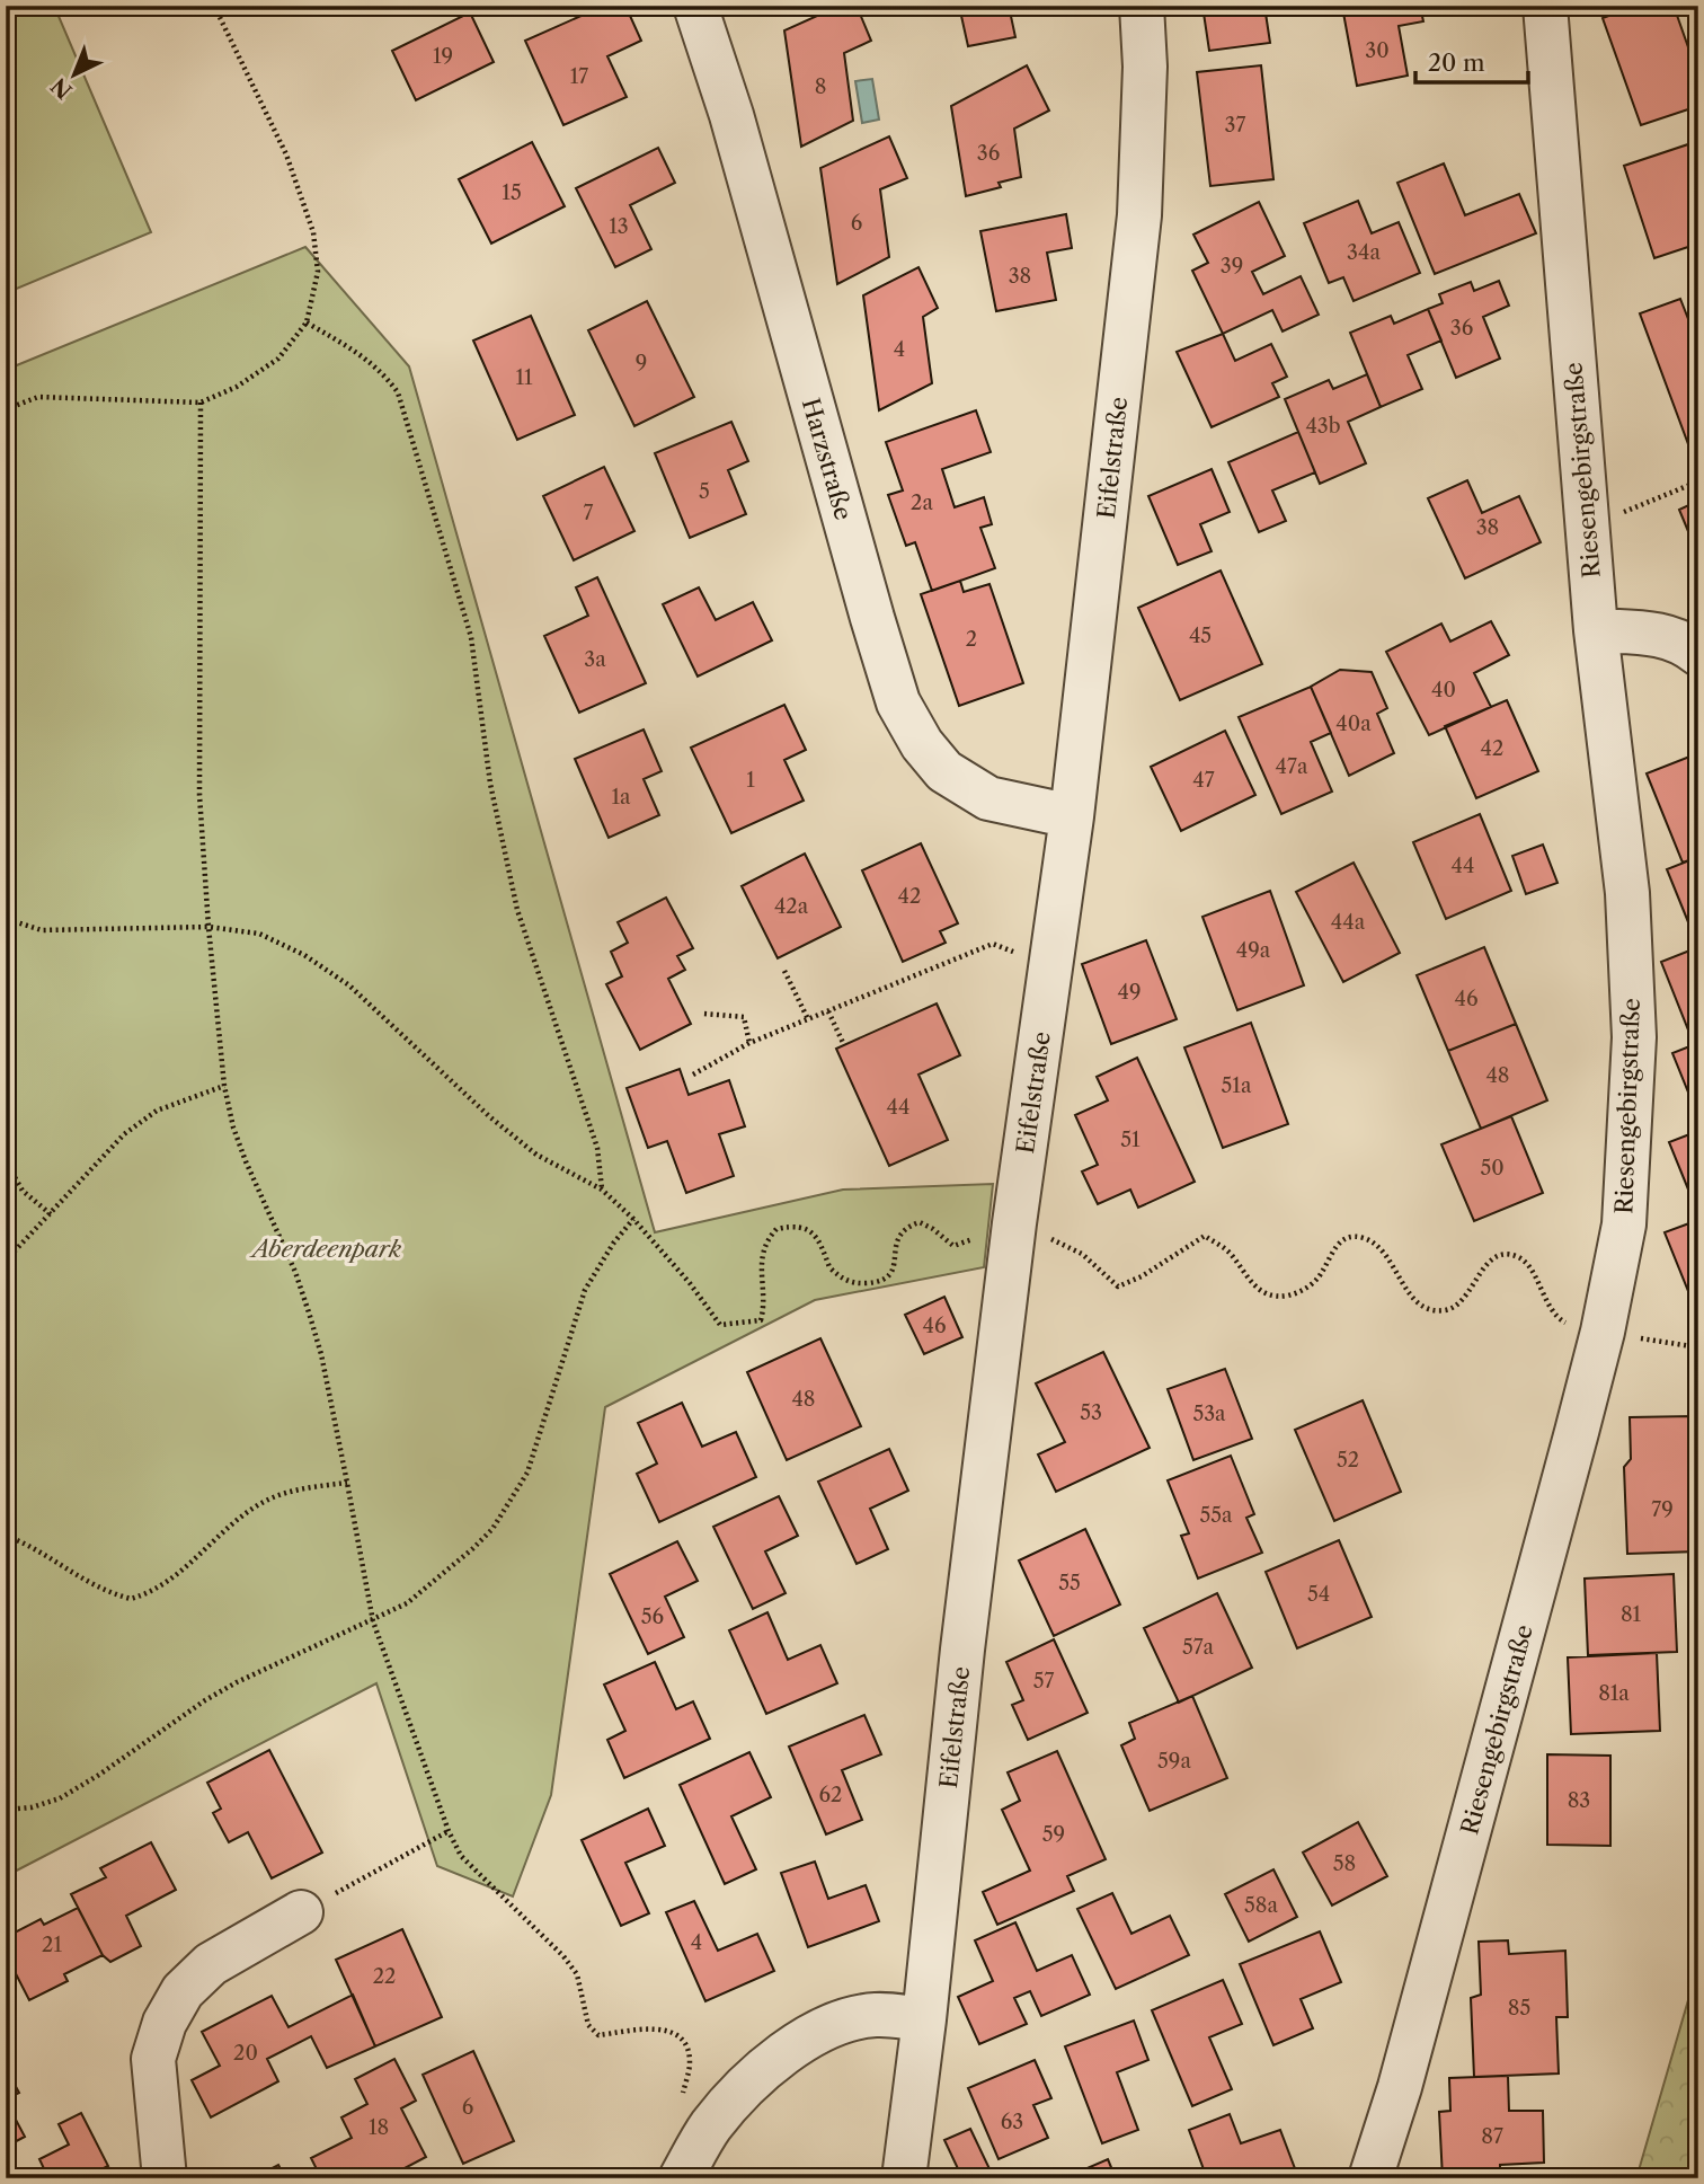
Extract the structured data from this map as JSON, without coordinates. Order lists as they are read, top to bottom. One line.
{"streets":{"street":["Eifelstraße","Harzstraße","Riesengebirgstraße"]},"crossings":[["Eifelstraße","Harzstraße"]],"parks":["Aberdeenpark"],"house_numbers":["30","19","17","8","37","36","15","6","13","34a","39","38","36","4","9","11","43b","5","2a","7","38","45","2","3a","40","40a","42","47a","1","47","1a","44","42","42a","44a","49a","49","46","48","51a","44","51","50","46","48","53","53a","52","79","55a","55","54","81","56","57a","57","81a","59a","62","83","59","58","58a","4","21","22","85","20","6","63","18","87"],"scale_bar":"20 m","north":"bottom left"}
